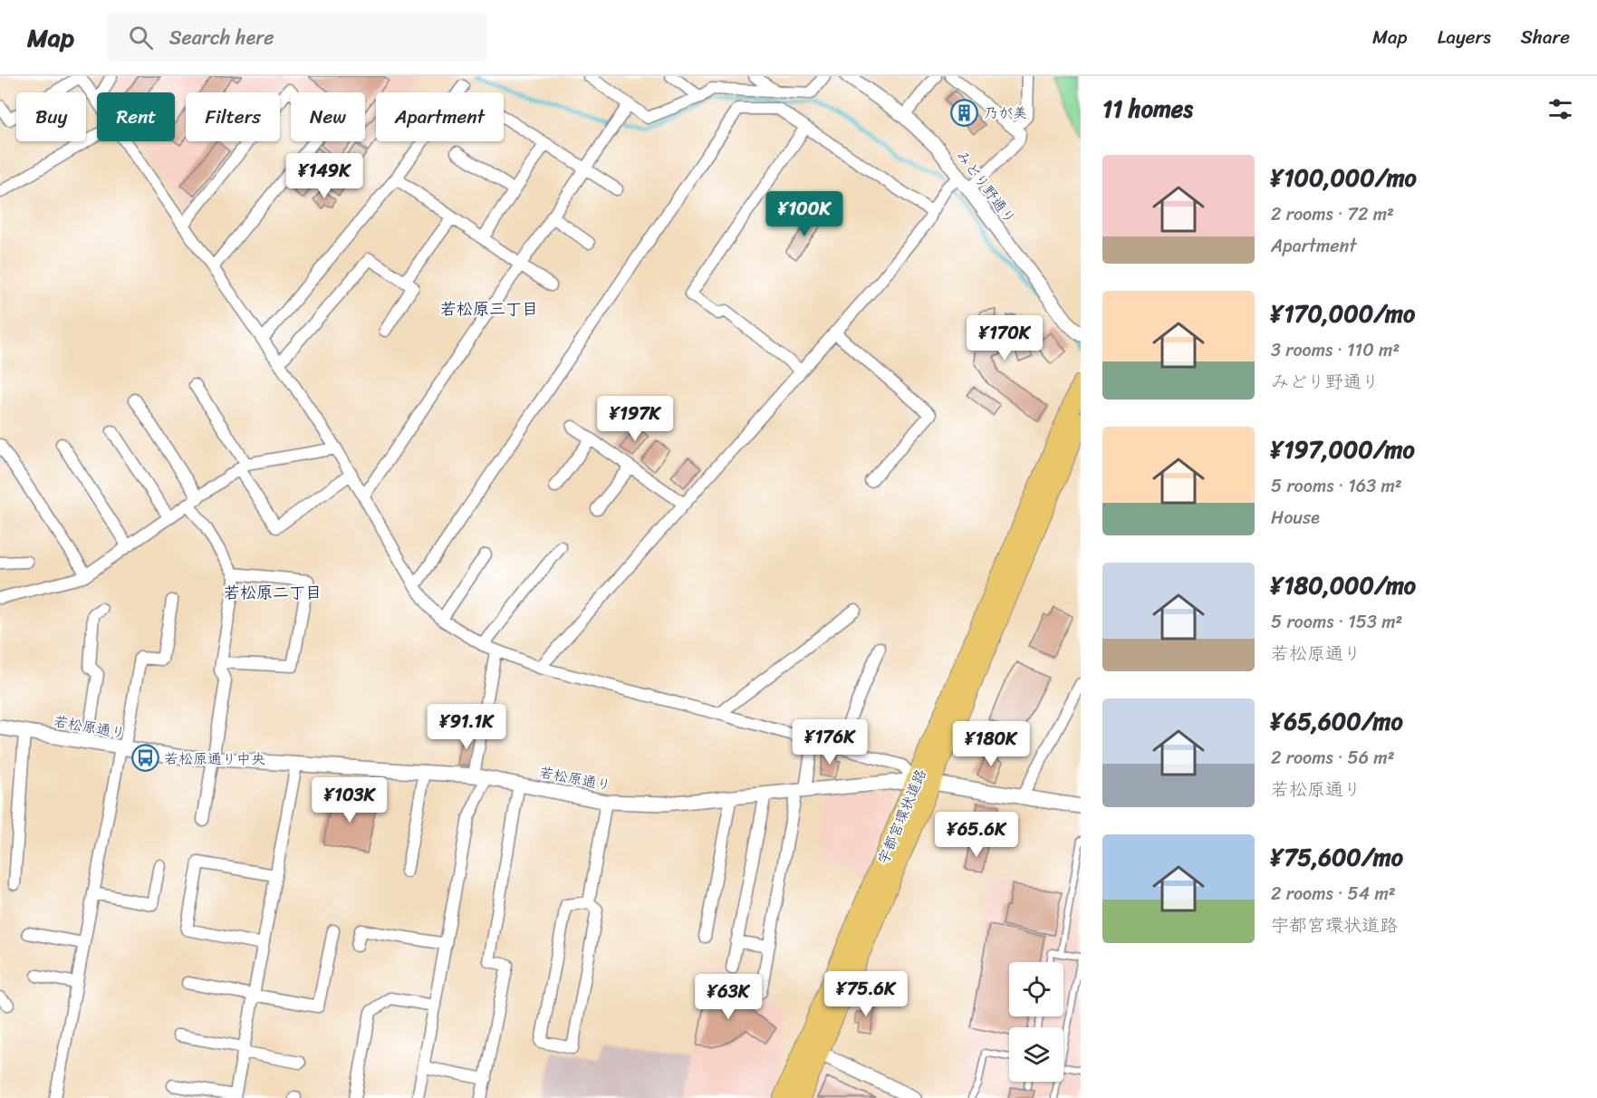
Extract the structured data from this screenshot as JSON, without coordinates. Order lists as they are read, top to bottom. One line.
{"streets":{"highway":["宇都宮環状道路"],"street":["みどり野通り","若松原通り"]},"crossings":[["若松原通り","宇都宮環状道路"]],"districts":["若松原三丁目","若松原二丁目"],"places":{"building":["乃が美"],"bus stop":["若松原通り中央"]},"page":{"header":"Map","search":"Search here","nav":["Map","Layers","Share"],"heading":"11 homes","chip":["Buy","Rent","Filters","New","Apartment"],"list":[{"name":"¥100,000/mo","note":"2 rooms · 72 m² · Apartment"},{"name":"¥170,000/mo","note":"3 rooms · 110 m² · みどり野通り"},{"name":"¥197,000/mo","note":"5 rooms · 163 m² · House"},{"name":"¥180,000/mo","note":"5 rooms · 153 m² · 若松原通り"},{"name":"¥65,600/mo","note":"2 rooms · 56 m² · 若松原通り"},{"name":"¥75,600/mo","note":"2 rooms · 54 m² · 宇都宮環状道路"}],"price":["¥149K","¥100K","¥170K","¥197K","¥91.1K","¥176K","¥180K","¥103K","¥65.6K","¥75.6K","¥63K"]}}
